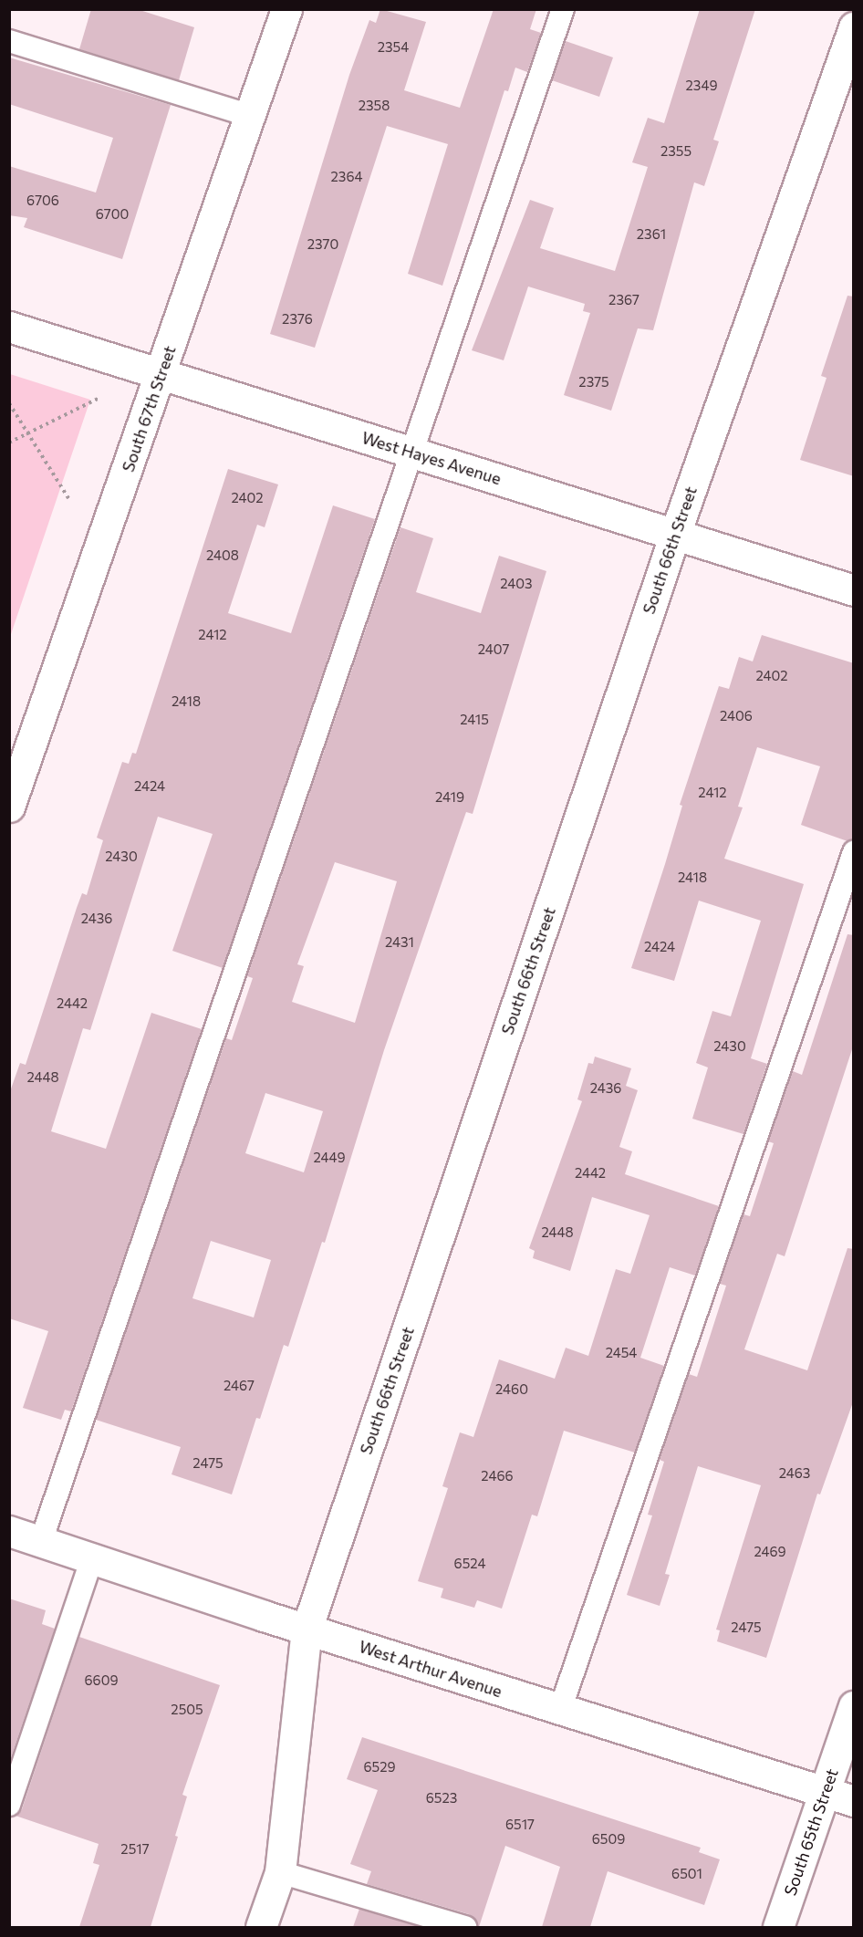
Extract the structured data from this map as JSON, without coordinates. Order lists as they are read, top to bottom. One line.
{"streets":{"street":["South 67th Street","West Hayes Avenue","South 66th Street","West Arthur Avenue","South 65th Street"]},"crossings":[["South 67th Street","West Hayes Avenue"],["West Hayes Avenue","South 66th Street"],["South 66th Street","West Arthur Avenue"],["West Arthur Avenue","South 65th Street"]],"house_numbers":["2354","2349","2358","2355","2364","6706","6700","2361","2370","2367","2376","2375","2402","2408","2403","2412","2407","2402","2418","2406","2415","2424","2412","2419","2430","2418","2436","2431","2424","2442","2430","2448","2436","2449","2442","2448","2454","2467","2460","2475","2463","2466","2469","6524","2475","6609","2505","6529","6523","6517","6509","2517","6501"]}
